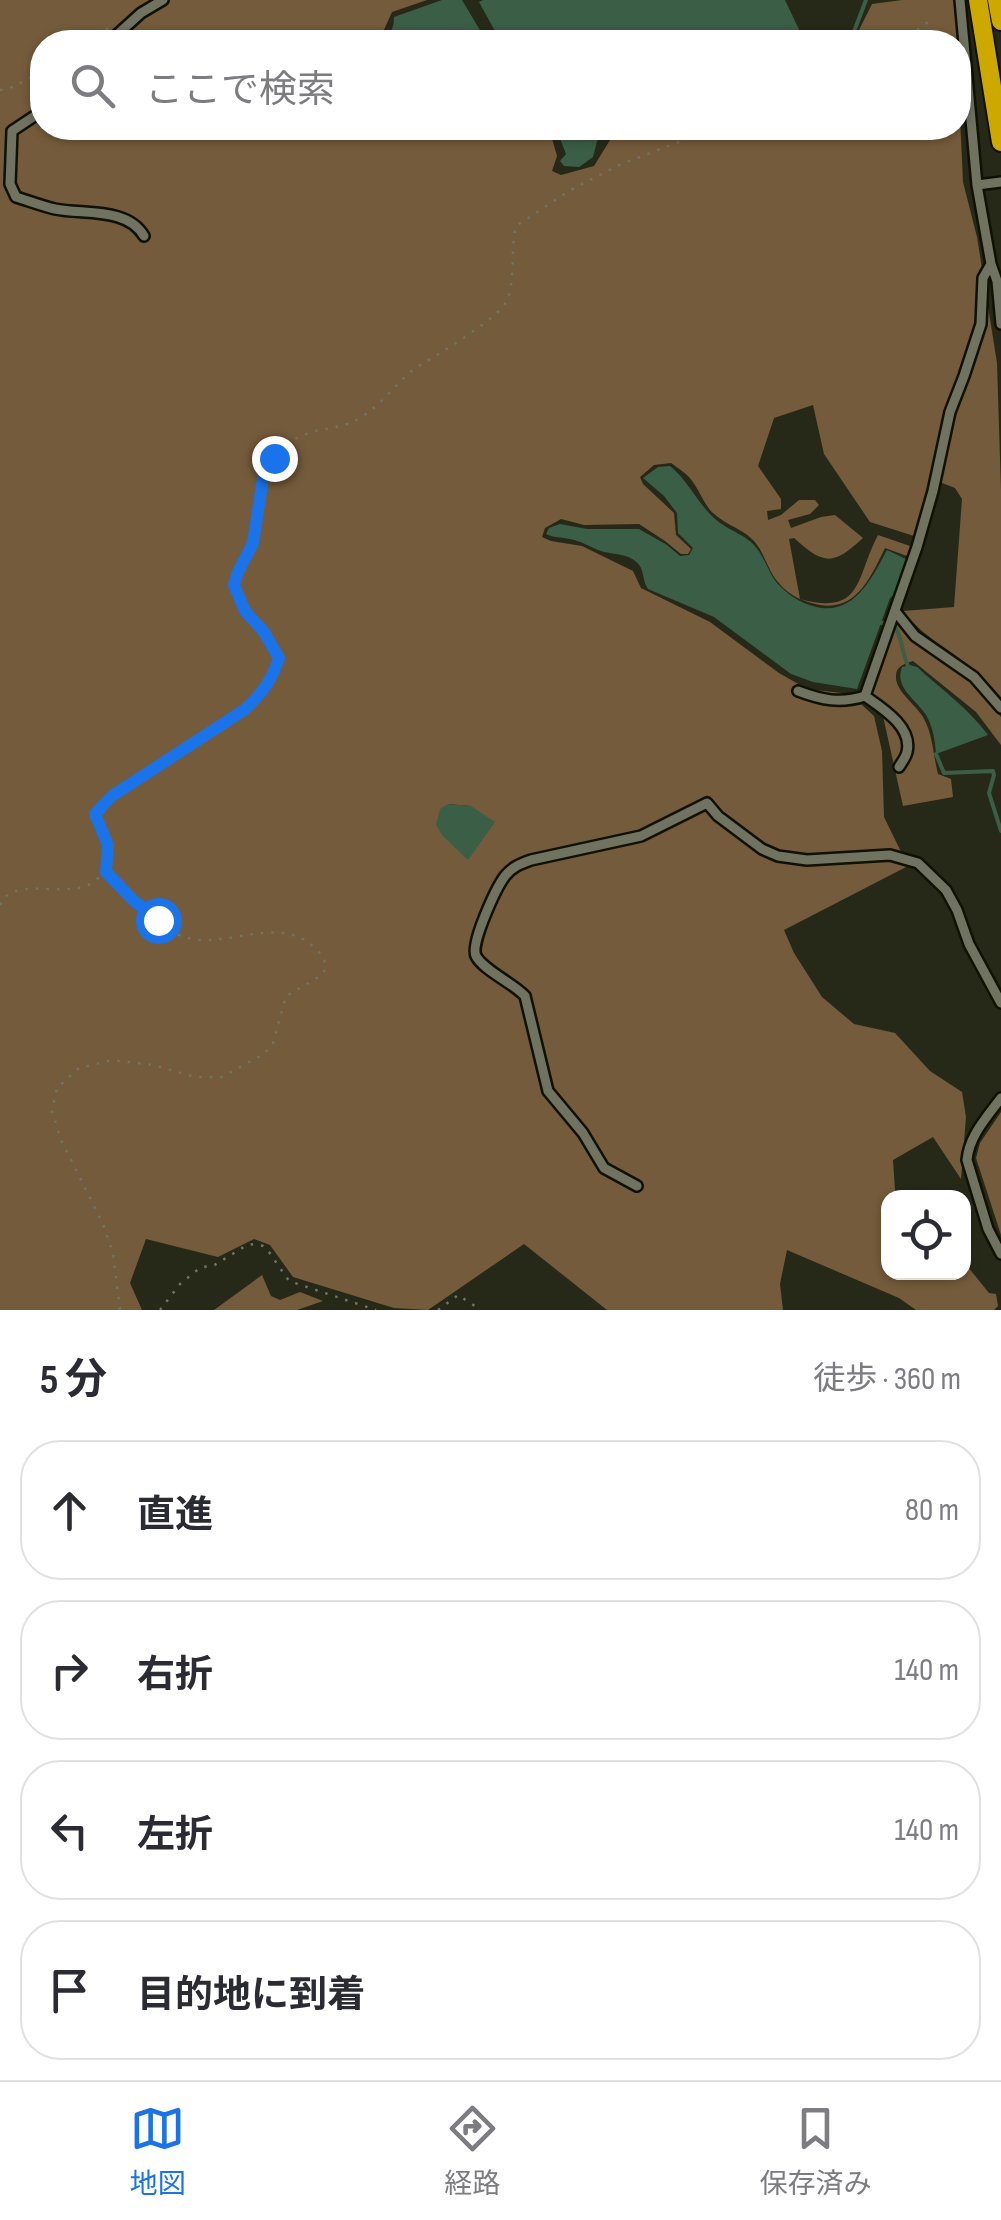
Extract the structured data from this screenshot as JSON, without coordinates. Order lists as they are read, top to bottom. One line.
{"page":{"search":"ここで検索","heading":["5 分","徒歩 · 360 m"],"list":[["直進","80 m"],["右折","140 m"],["左折","140 m"],"目的地に到着"],"nav":["地図","経路","保存済み"]}}
